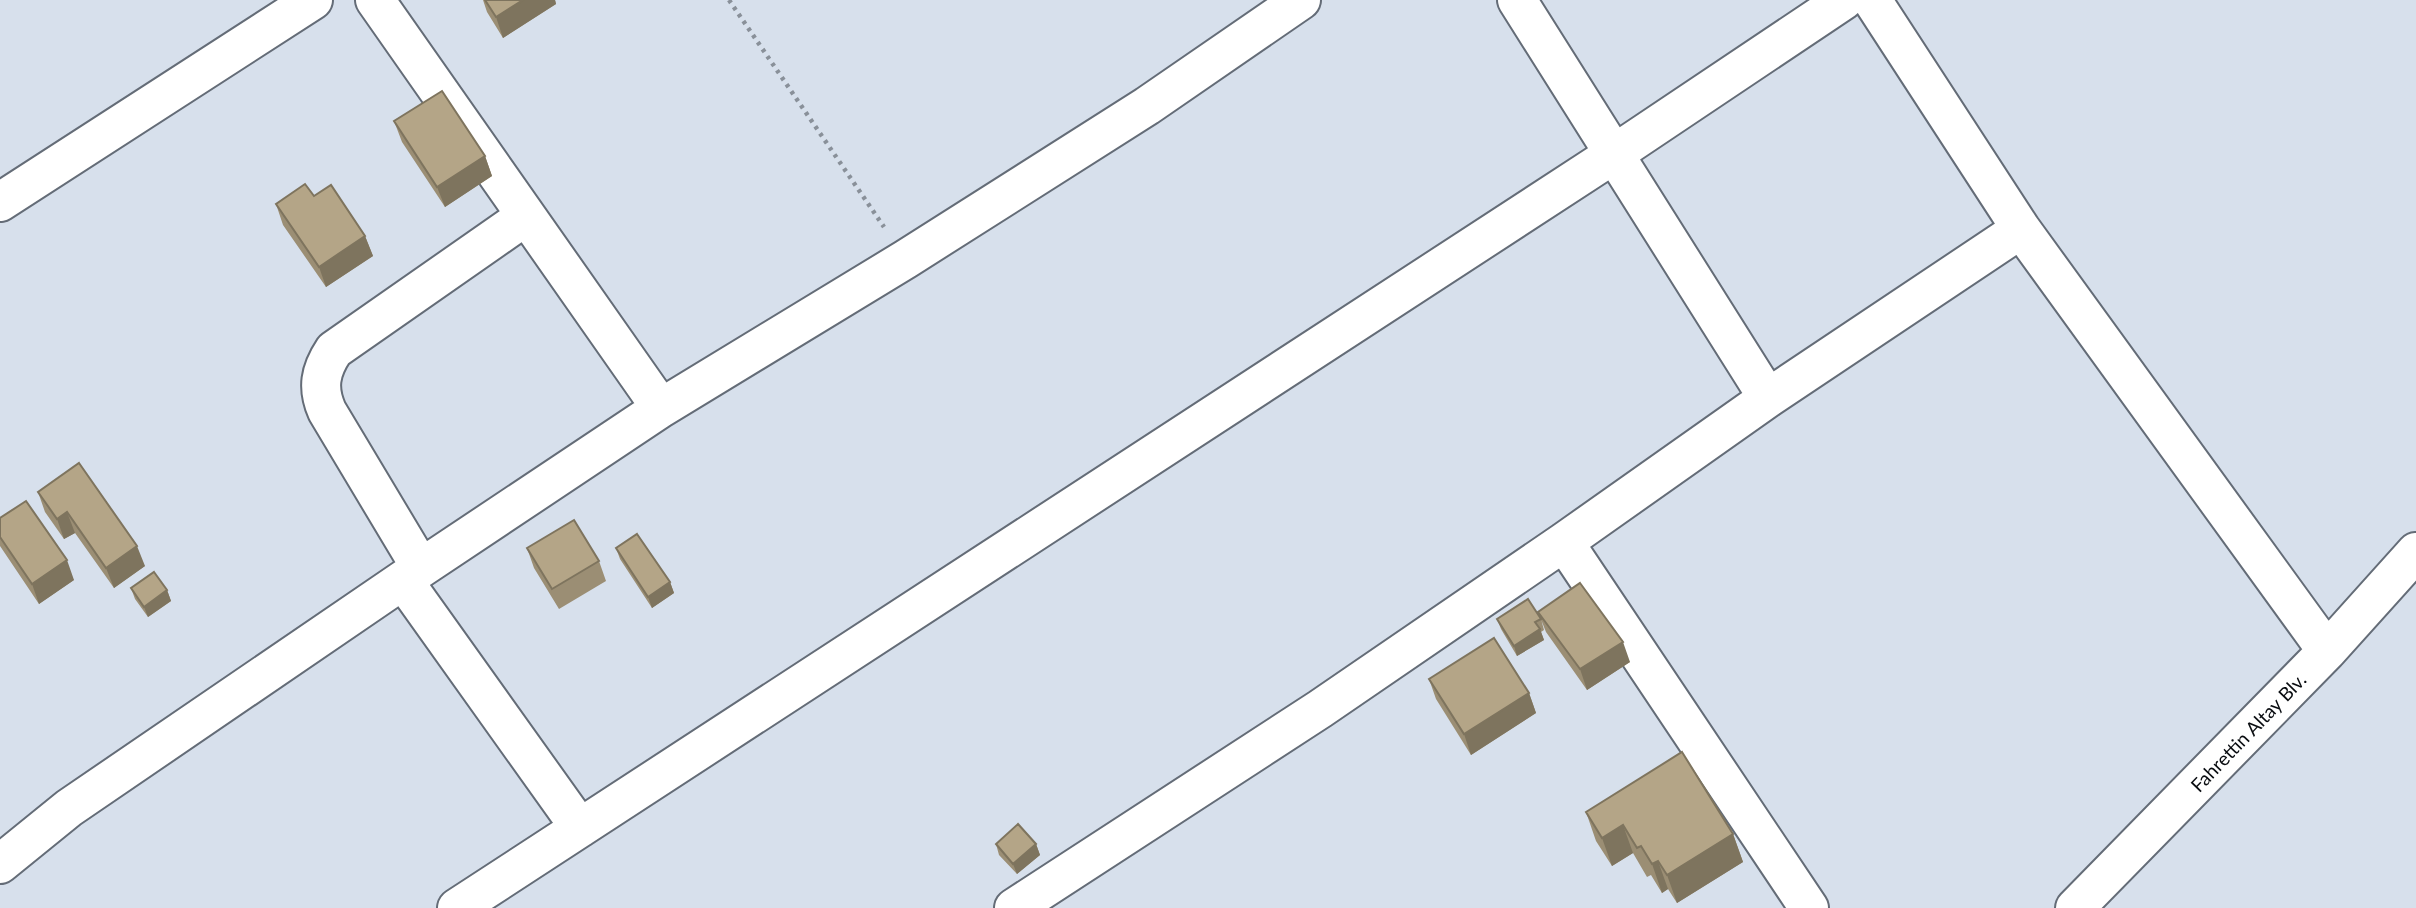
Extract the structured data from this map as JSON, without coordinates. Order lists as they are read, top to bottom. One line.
{"streets":{"street":["Fahrettin Altay Blv."]}}
